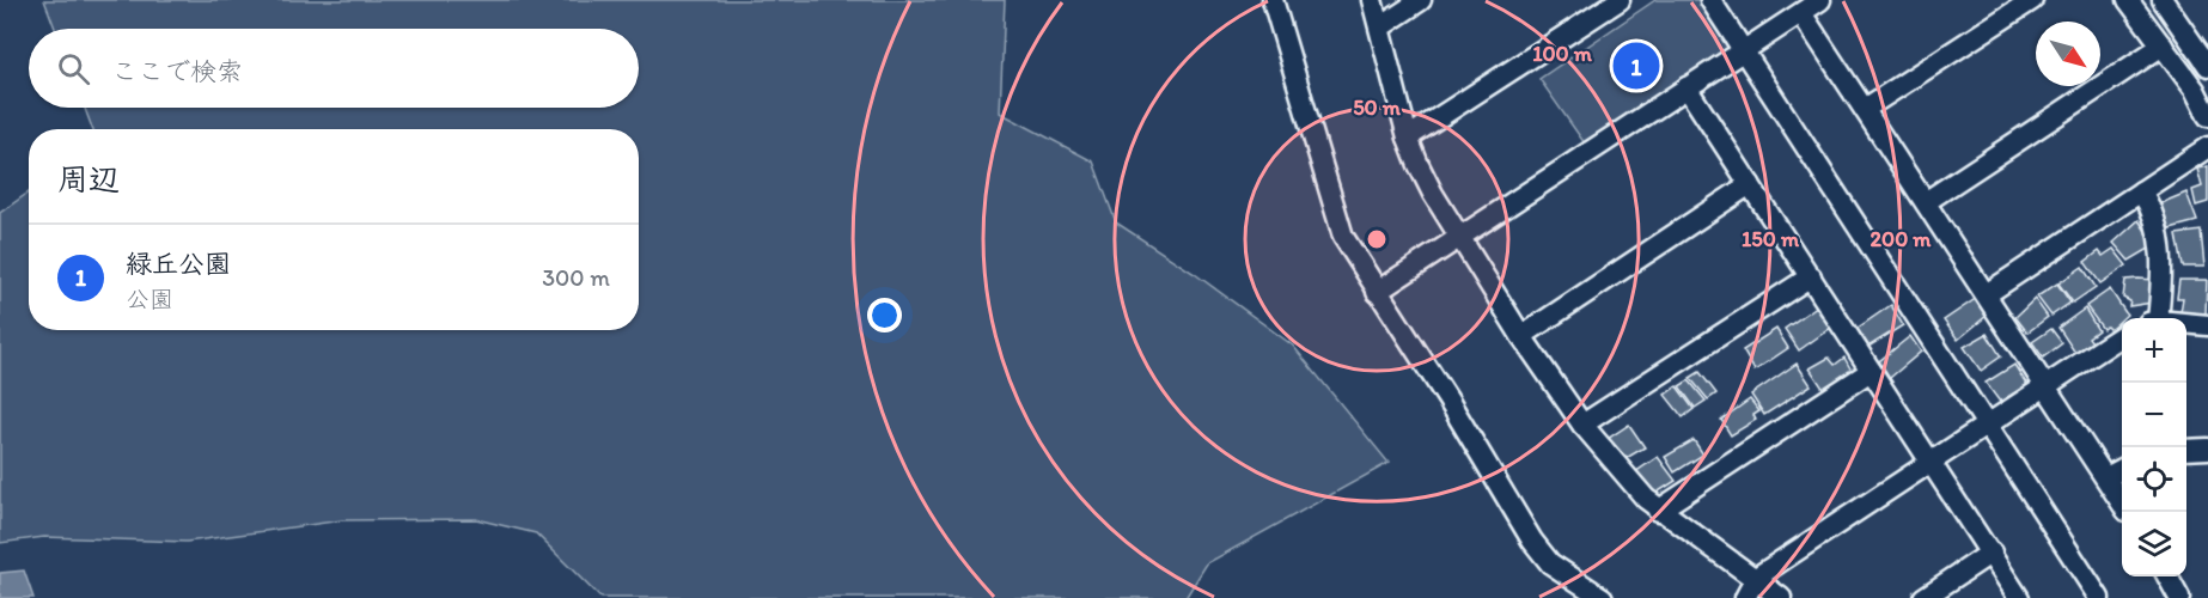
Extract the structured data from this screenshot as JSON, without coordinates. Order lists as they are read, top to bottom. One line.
{"north":"bottom right","page":{"search":"ここで検索","pins":"1","heading":"周辺","list":[{"mark":"1","name":"緑丘公園","note":"公園","value":"300 m"}],"map_buttons":["+","−"]},"rings":["100 m","50 m","150 m","200 m"]}
